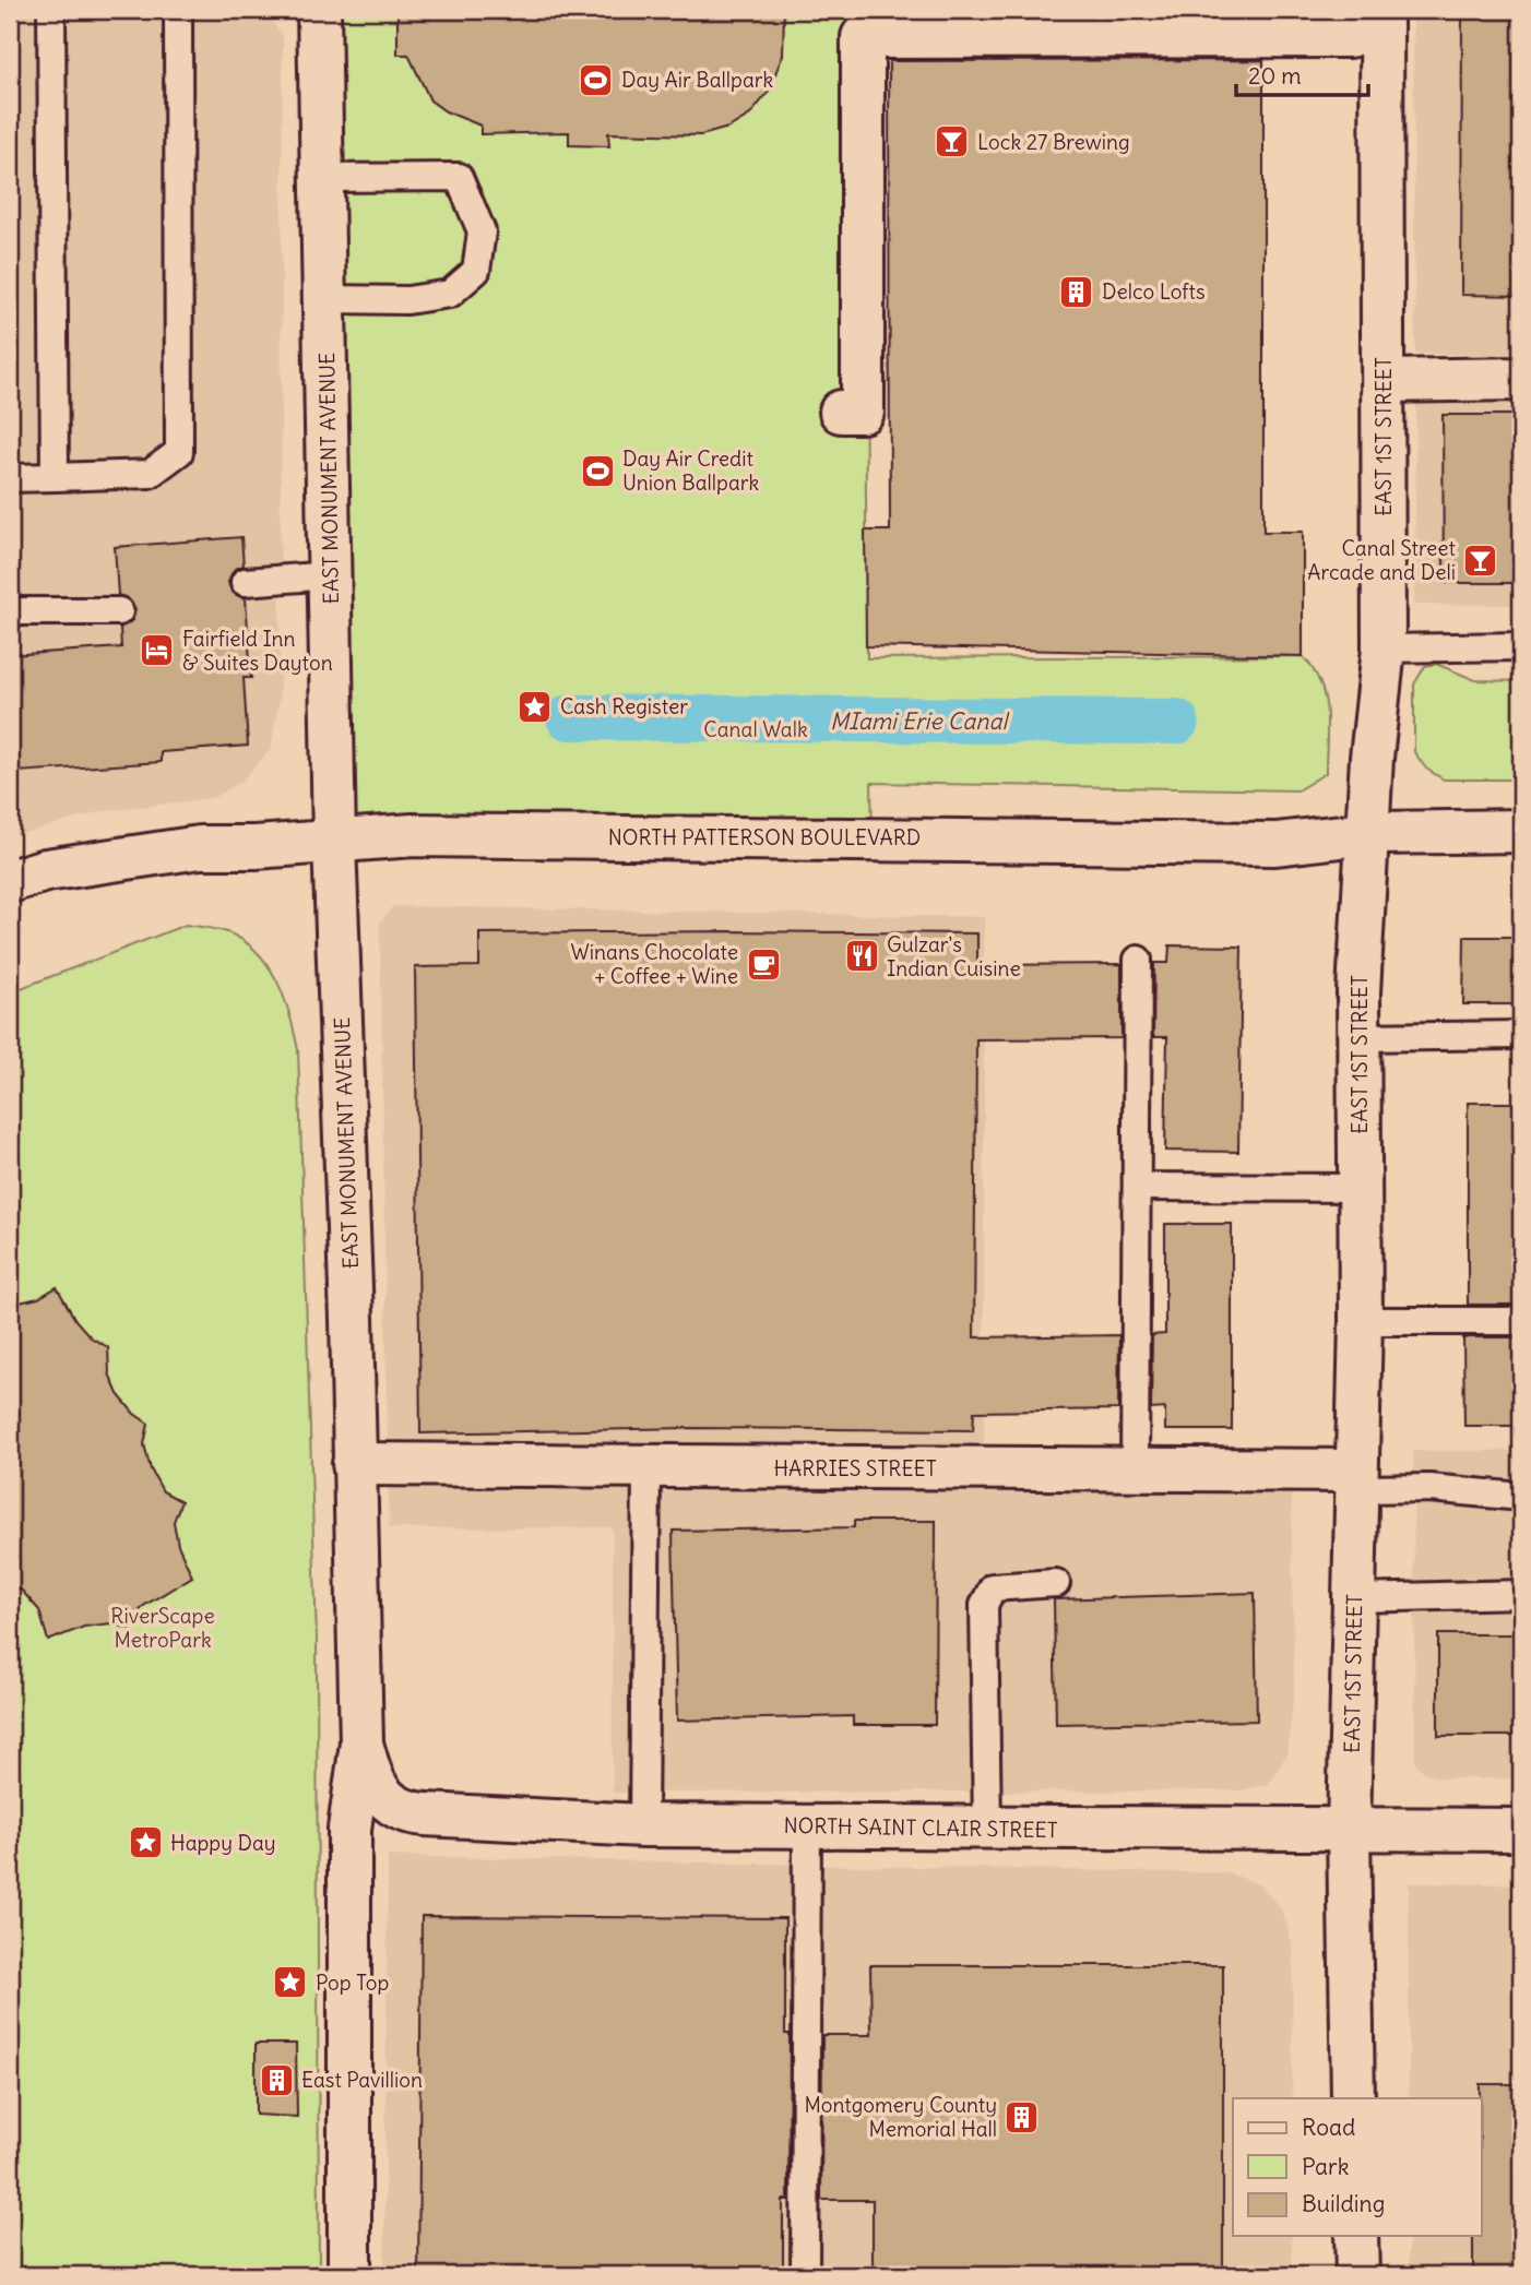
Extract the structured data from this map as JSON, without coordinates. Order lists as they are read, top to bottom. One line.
{"streets":{"main road":["EAST 1ST STREET","EAST MONUMENT AVENUE","NORTH PATTERSON BOULEVARD","HARRIES STREET","NORTH SAINT CLAIR STREET"]},"crossings":[["EAST 1ST STREET","NORTH PATTERSON BOULEVARD"],["EAST 1ST STREET","HARRIES STREET"],["EAST 1ST STREET","NORTH SAINT CLAIR STREET"],["EAST MONUMENT AVENUE","NORTH PATTERSON BOULEVARD"],["EAST MONUMENT AVENUE","HARRIES STREET"],["EAST MONUMENT AVENUE","NORTH SAINT CLAIR STREET"]],"water":["MIami Erie Canal"],"parks":["Canal Walk","RiverScape MetroPark"],"places":{"sports":["Day Air Ballpark","Day Air Credit Union Ballpark"],"bar":["Lock 27 Brewing","Canal Street Arcade and Deli"],"building":["Delco Lofts","East Pavillion","Montgomery County Memorial Hall"],"hotel":["Fairfield Inn & Suites Dayton"],"place":["Cash Register","Happy Day","Pop Top"],"restaurant":["Gulzar's Indian Cuisine"],"cafe":["Winans Chocolate + Coffee + Wine"]},"legend":["Road","Park","Building"],"scale_bar":"20 m"}
